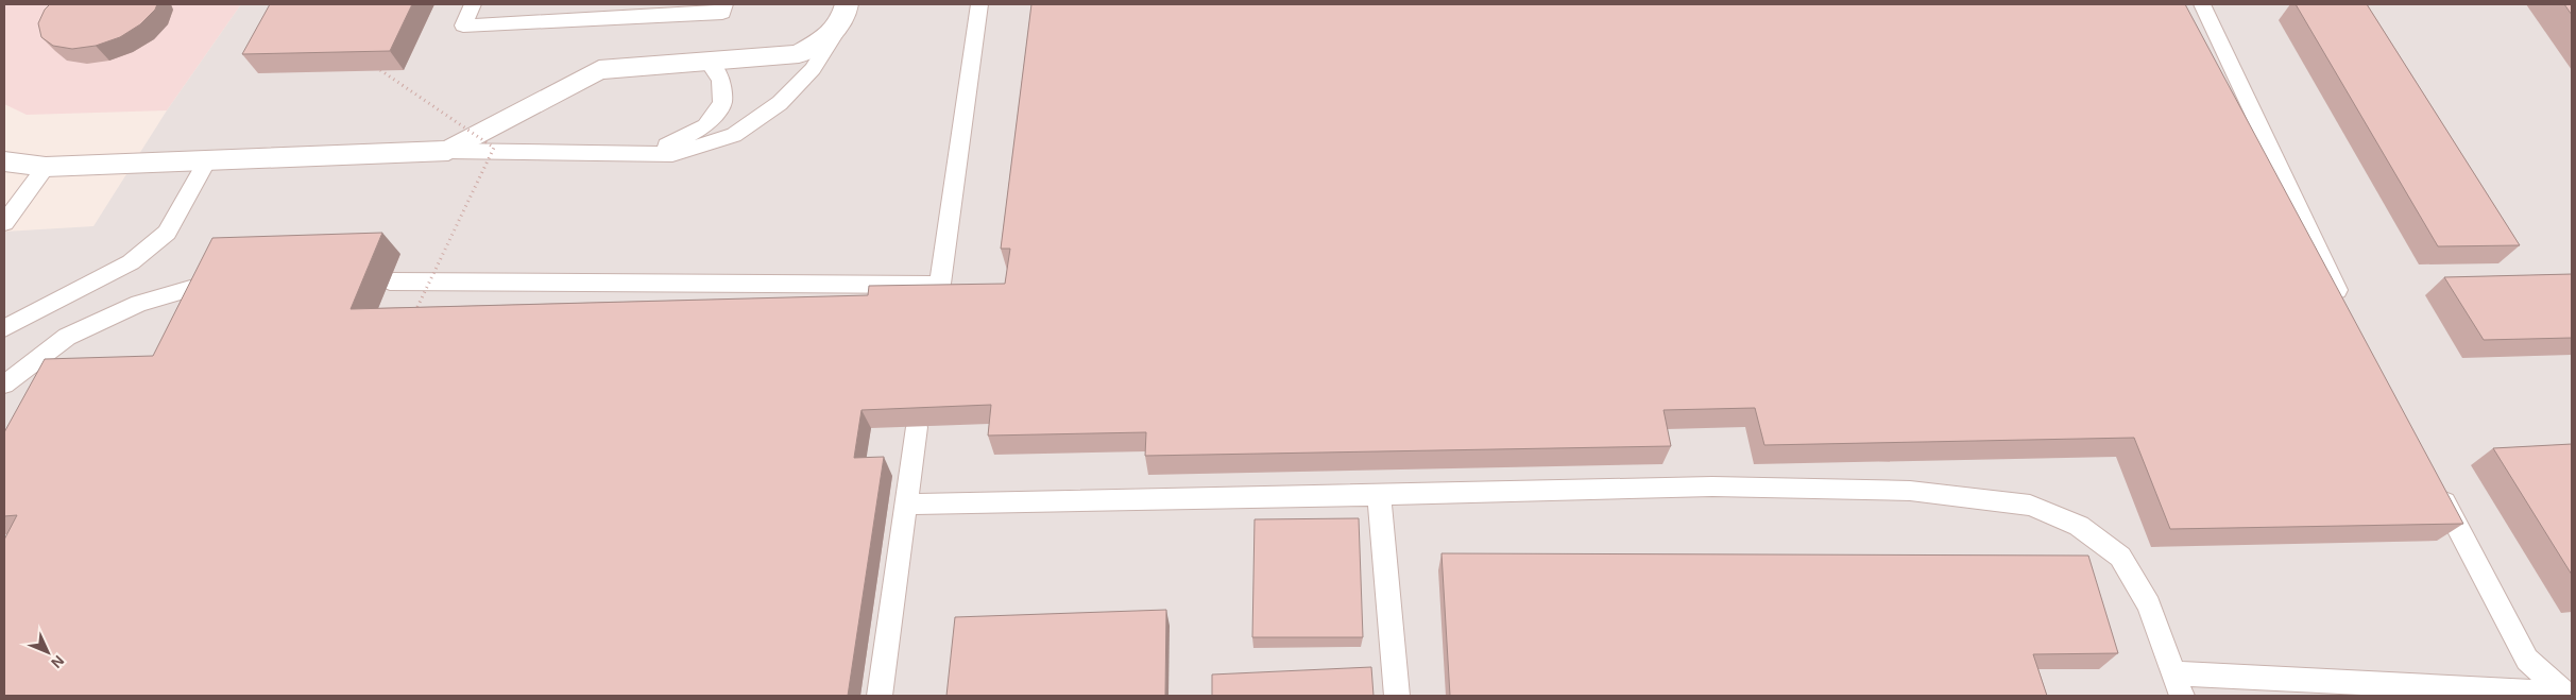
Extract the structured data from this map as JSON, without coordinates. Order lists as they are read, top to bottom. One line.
{"north":"bottom right"}
